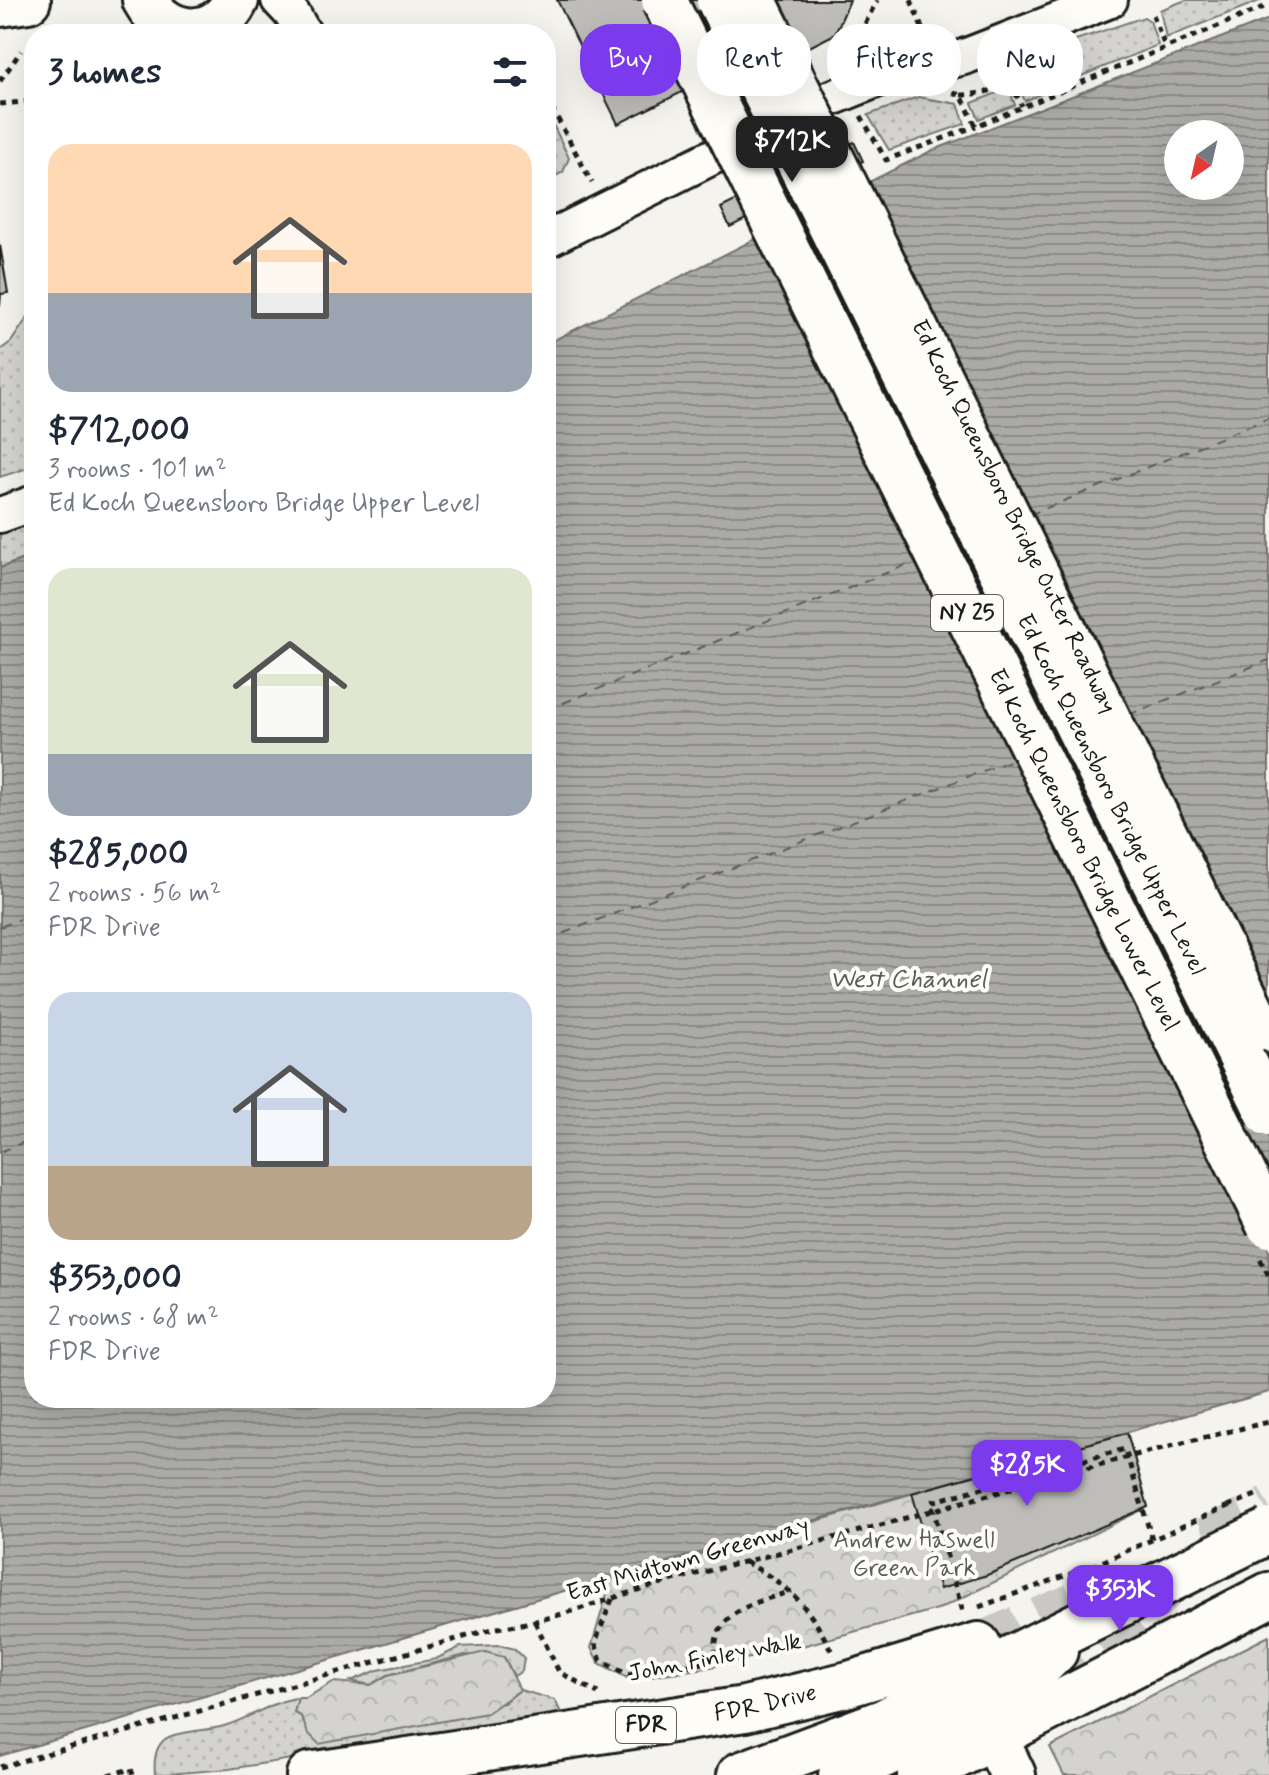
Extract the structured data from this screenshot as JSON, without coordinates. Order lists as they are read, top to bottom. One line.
{"streets":{"main road":["NY 25","Ed Koch Queensboro Bridge Upper Level","Ed Koch Queensboro Bridge Lower Level","FDR Drive","FDR"],"street":["Ed Koch Queensboro Bridge Outer Roadway"],"path":["East Midtown Greenway","John Finley Walk"]},"crossings":[["East Midtown Greenway","John Finley Walk"]],"water":["West Channel"],"parks":["Andrew Haswell Green Park"],"north":"bottom left","page":{"chip":["Buy","Rent","Filters","New"],"heading":"3 homes","price":["$712K","$285K","$353K"],"list":[{"name":"$712,000","note":"3 rooms · 101 m² · Ed Koch Queensboro Bridge Upper Level"},{"name":"$285,000","note":"2 rooms · 56 m² · FDR Drive"},{"name":"$353,000","note":"2 rooms · 68 m² · FDR Drive"}]}}
